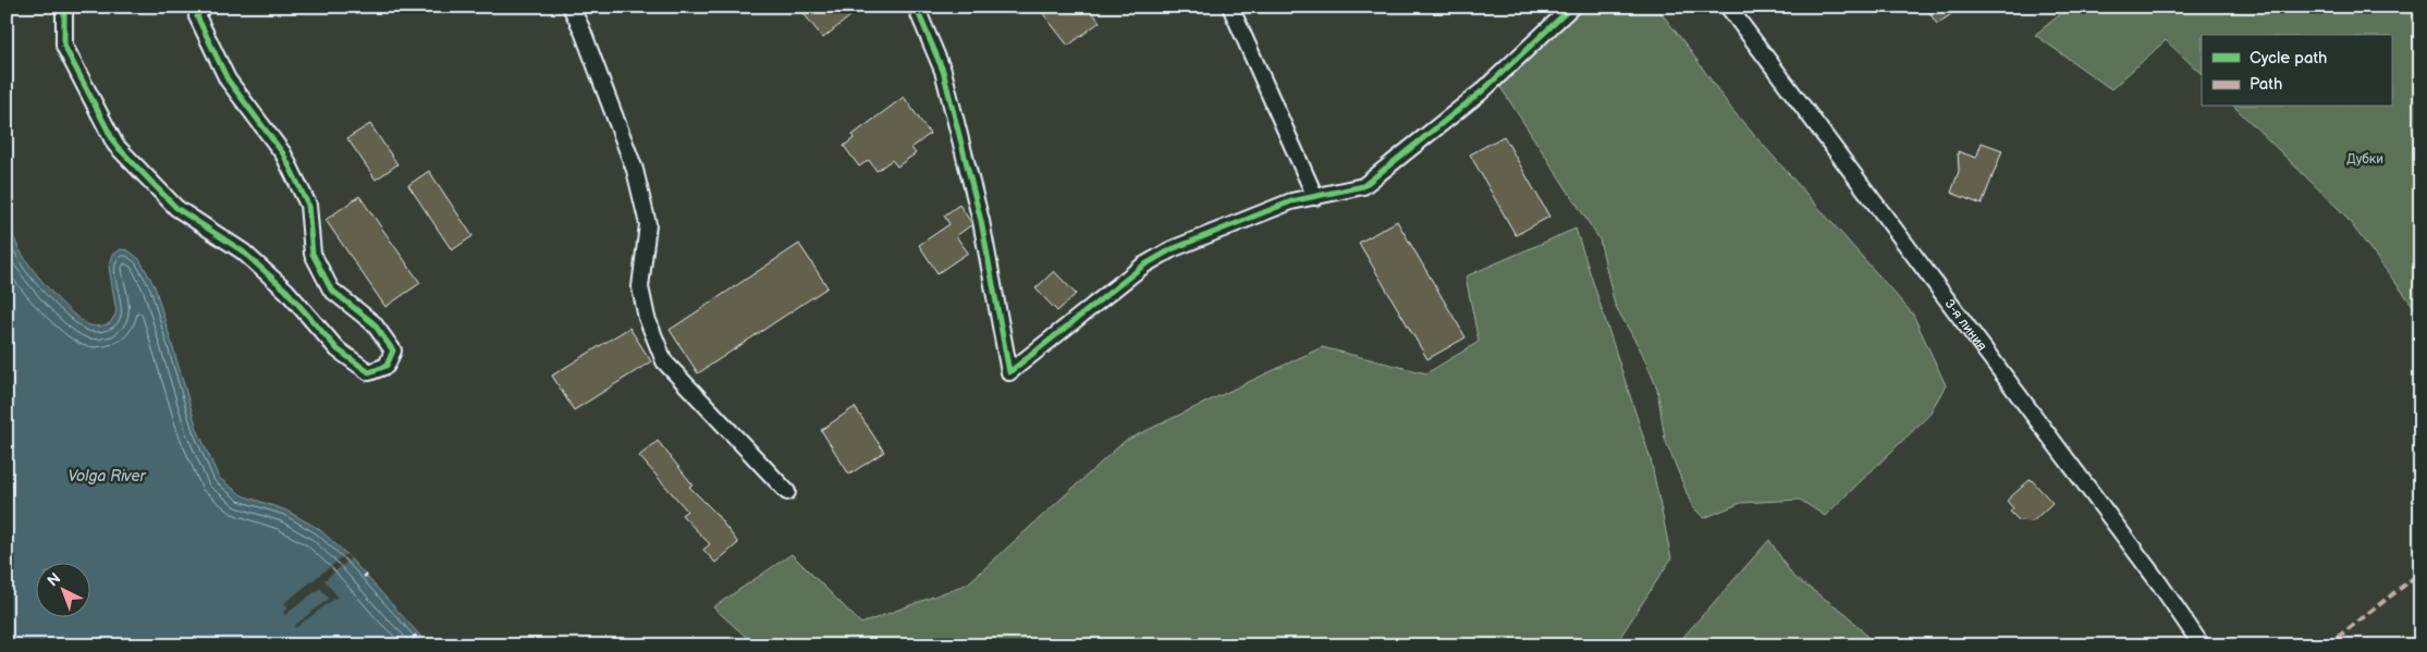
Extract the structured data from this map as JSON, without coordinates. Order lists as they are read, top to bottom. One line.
{"streets":{"street":["3-я линия"]},"water":["Volga River"],"parks":["Дубки"],"legend":["Cycle path","Path"],"north":"top left"}
